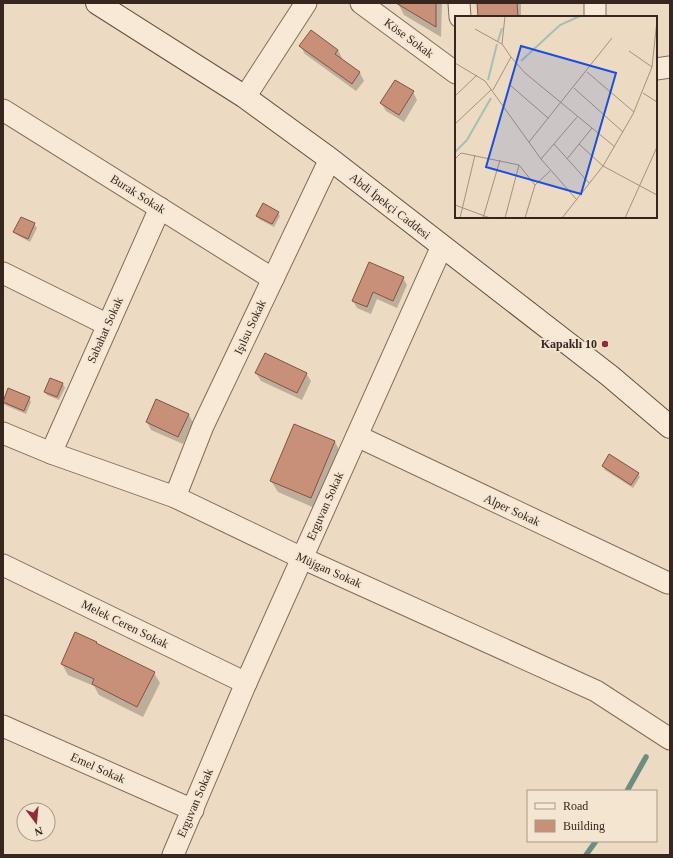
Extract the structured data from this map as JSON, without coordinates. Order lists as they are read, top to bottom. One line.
{"streets":{"street":["Köse Sokak","Burak Sokak","Abdi İpekçi Caddesi","Işılsu Sokak","Sabahat Sokak","Erguvan Sokak","Alper Sokak","Müjgan Sokak","Melek Ceren Sokak","Emel Sokak"]},"crossings":[["Burak Sokak","Işılsu Sokak"],["Burak Sokak","Sabahat Sokak"],["Abdi İpekçi Caddesi","Işılsu Sokak"],["Abdi İpekçi Caddesi","Erguvan Sokak"],["Işılsu Sokak","Müjgan Sokak"],["Sabahat Sokak","Müjgan Sokak"],["Erguvan Sokak","Alper Sokak"],["Erguvan Sokak","Müjgan Sokak"],["Erguvan Sokak","Melek Ceren Sokak"],["Erguvan Sokak","Emel Sokak"]],"places":["Kapaklı 10"],"legend":["Road","Building"],"north":"bottom"}
